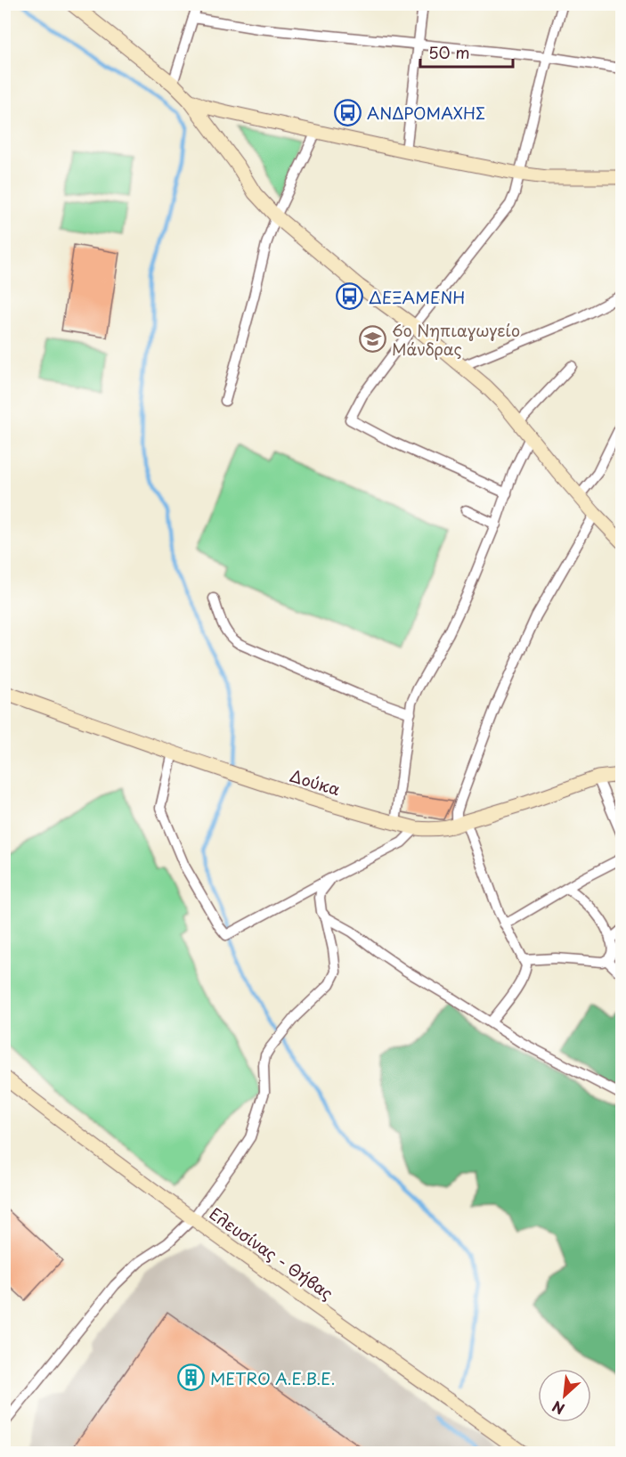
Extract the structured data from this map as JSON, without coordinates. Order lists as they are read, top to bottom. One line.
{"streets":{"main road":["Δούκα","Ελευσίνας - Θήβας"]},"places":{"bus stop":["ΑΝΔΡΟΜΑΧΗΣ","ΔΕΞΑΜΕΝΗ"],"school or university":["6ο Νηπιαγωγείο Μάνδρας"],"building":["METRO Α.Ε.Β.Ε."]},"scale_bar":"50 m","north":"bottom left"}
